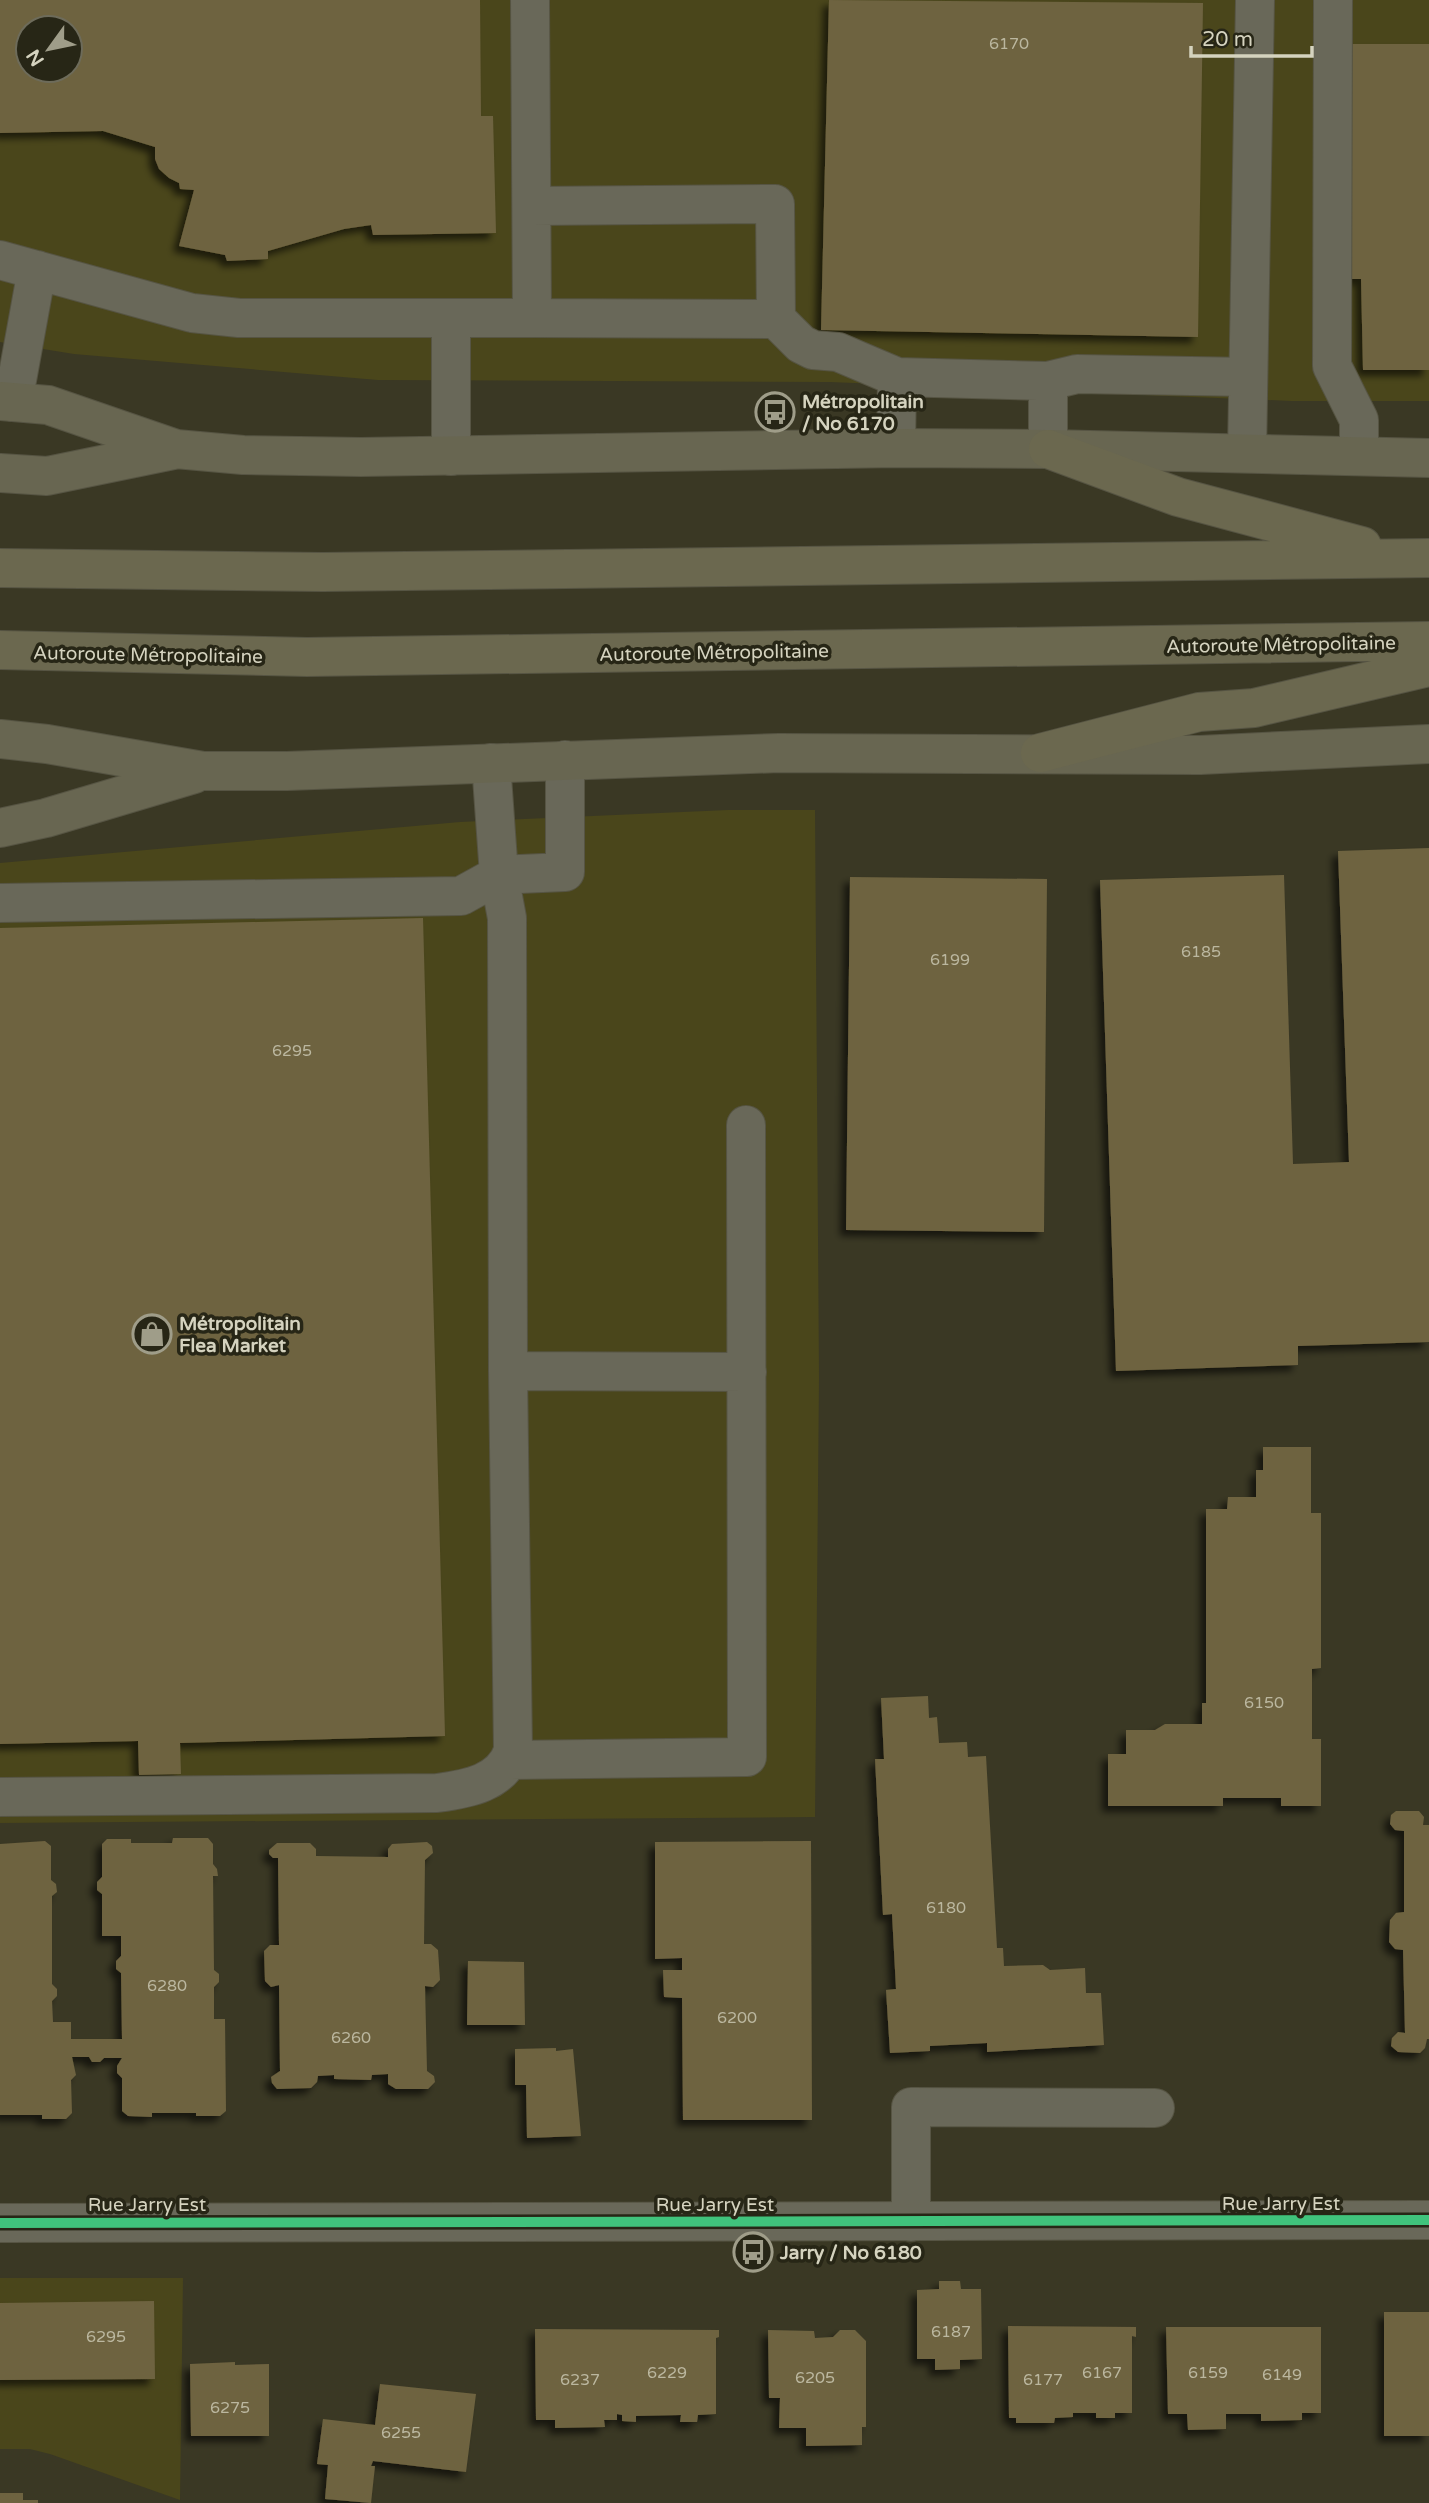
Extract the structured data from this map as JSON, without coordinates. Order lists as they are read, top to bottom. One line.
{"streets":{"highway":["Autoroute Métropolitaine"],"street":["Rue Jarry Est"]},"places":{"bus stop":["Métropolitain / No 6170","Jarry / No 6180"],"shop":["Métropolitain Flea Market"]},"house_numbers":["6170","6185","6199","6295","6150","6180","6280","6200","6260","6187","6295","6229","6167","6159","6149","6205","6237","6177","6275","6255"],"scale_bar":"20 m","north":"bottom left"}
